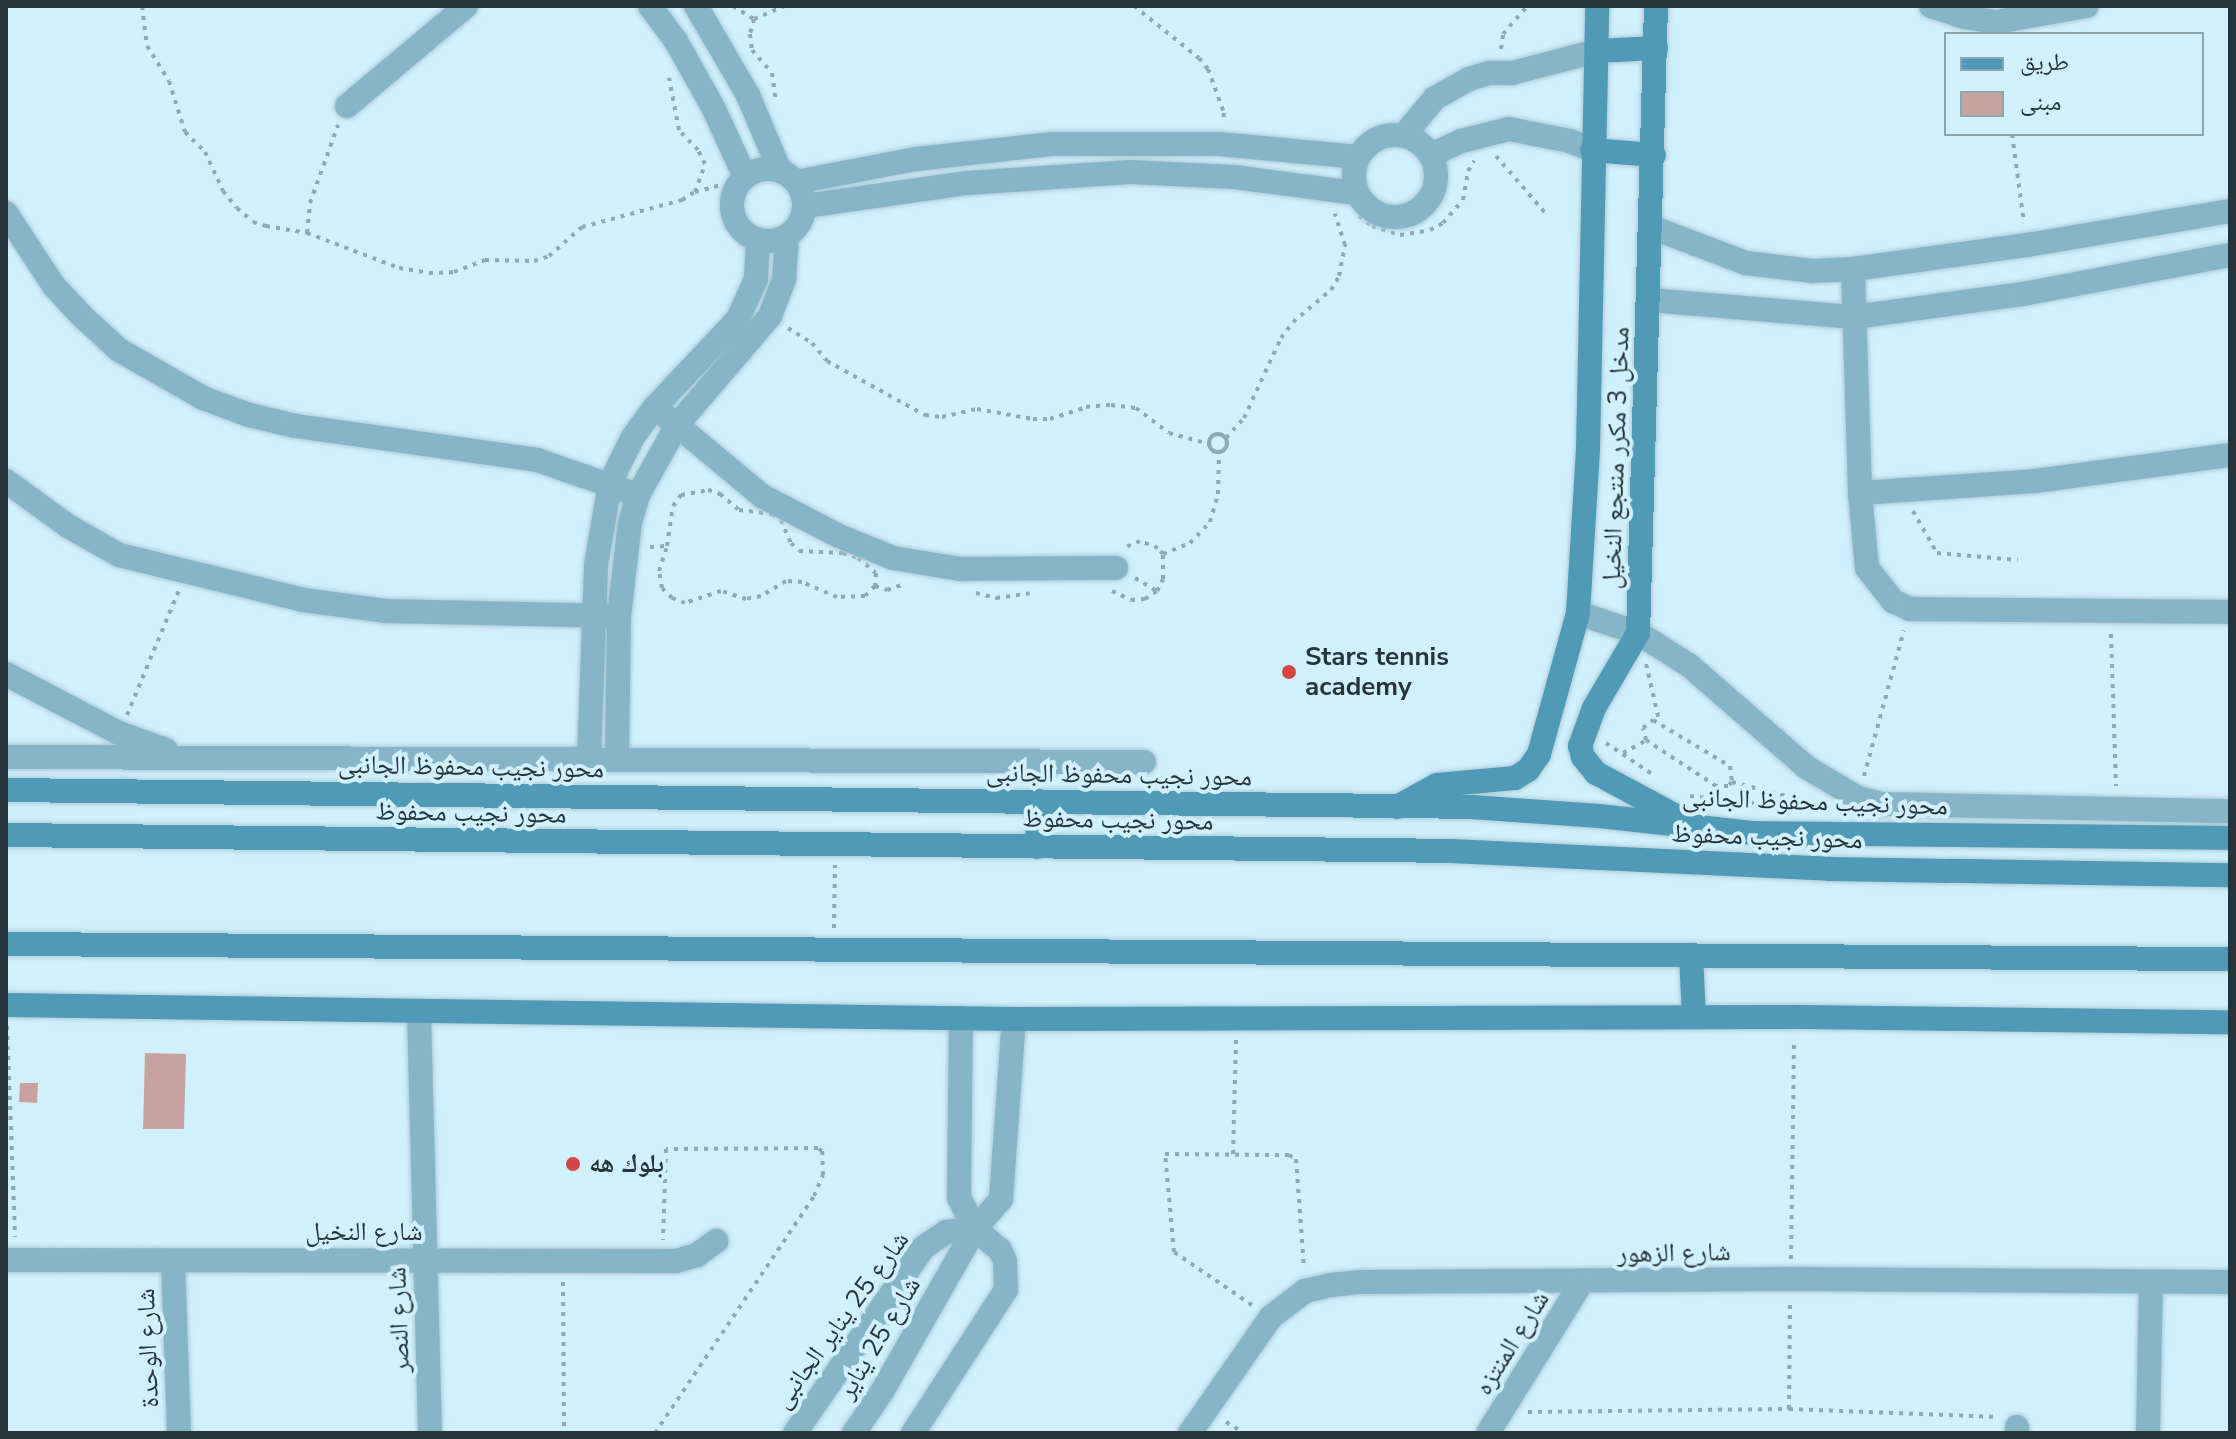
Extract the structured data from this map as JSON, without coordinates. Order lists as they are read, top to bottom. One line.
{"streets":{"street":["مدخل 3 مكرر منتجع النخيل","محور نجيب محفوظ الجانبى","محور نجيب محفوظ","شارع النخيل","شارع الزهور","شارع النصر","شارع 25 يناير الجانبى","شارع 25 يناير","شارع المنتزه","شارع الوحدة"]},"crossings":[["مدخل 3 مكرر منتجع النخيل","محور نجيب محفوظ الجانبى"],["شارع النخيل","شارع النصر"],["شارع النخيل","شارع الوحدة"],["شارع الزهور","شارع المنتزه"],["شارع 25 يناير الجانبى","شارع 25 يناير"]],"places":["Stars tennis academy","بلوك هه"],"legend":["طريق","مبنى"]}
